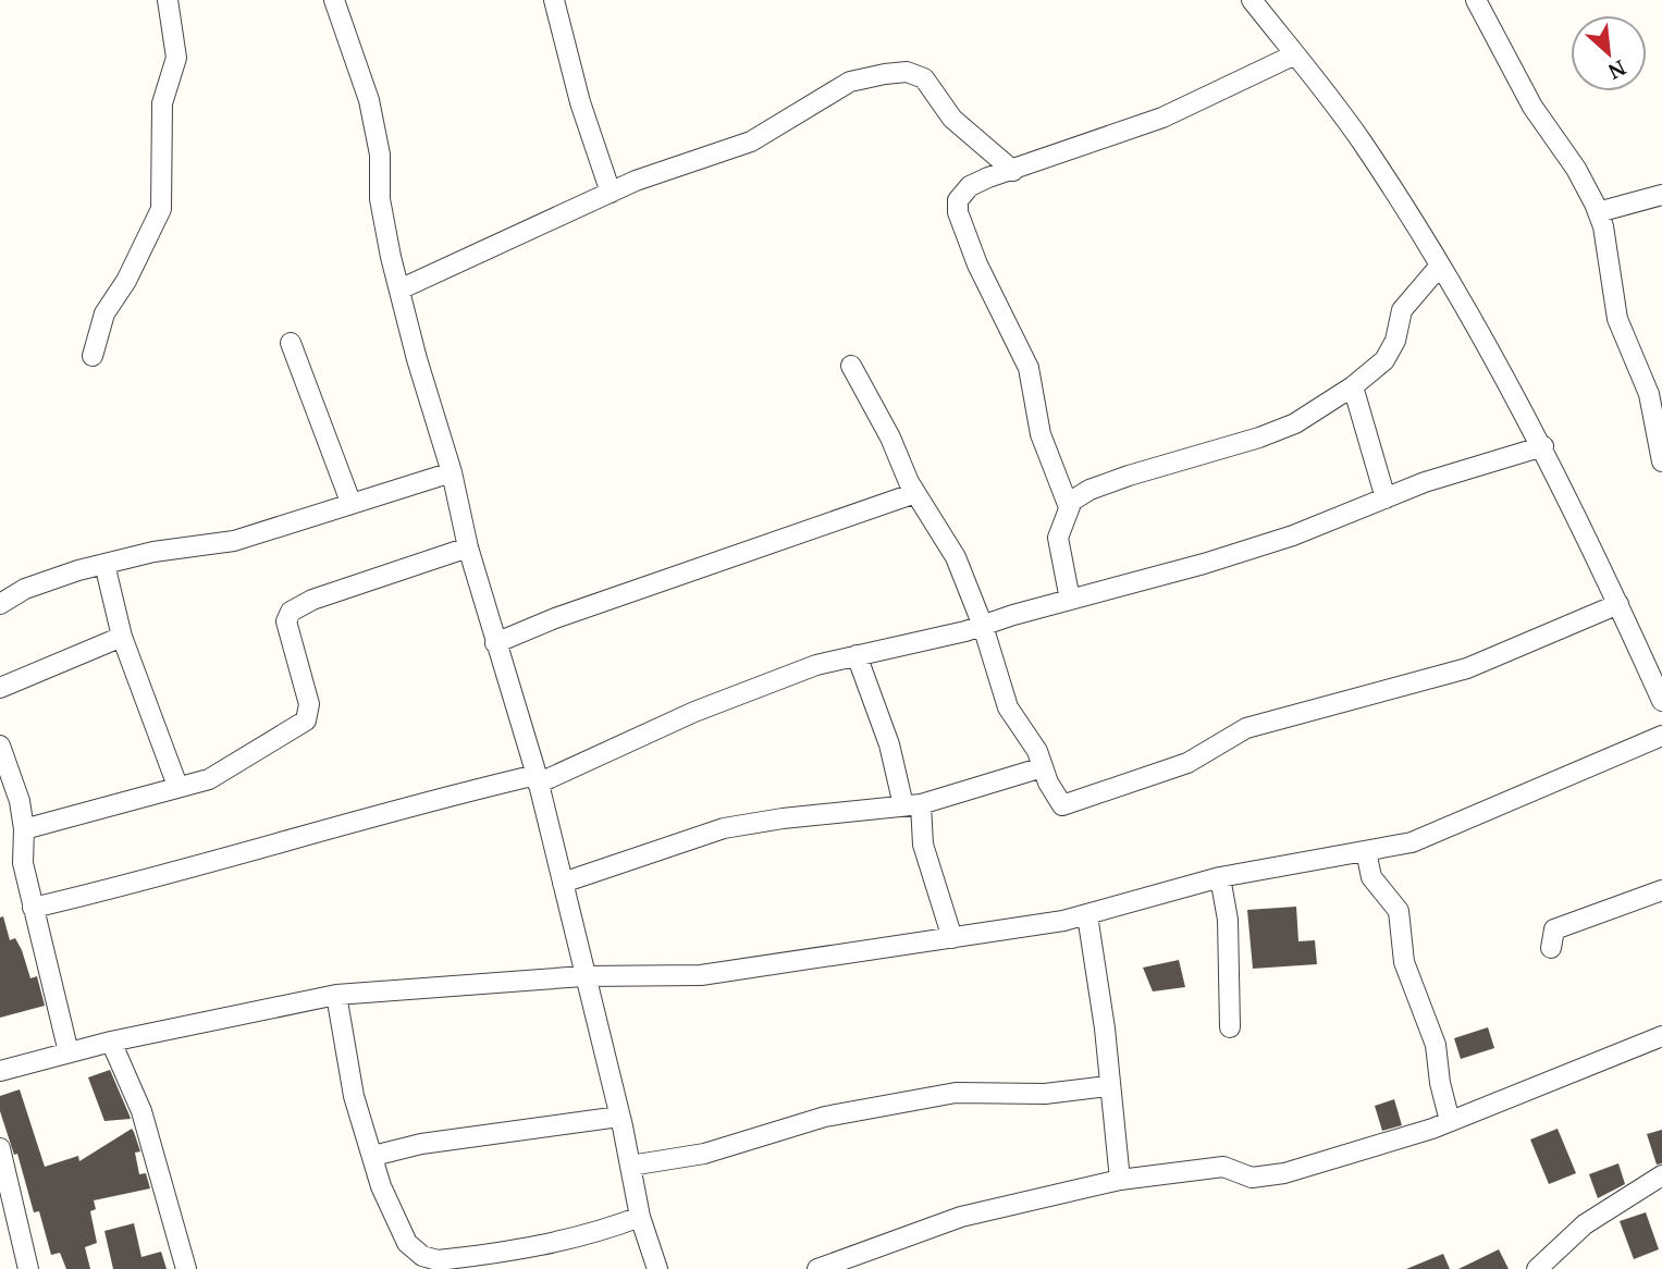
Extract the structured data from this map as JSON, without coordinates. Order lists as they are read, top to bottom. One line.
{"north":"bottom right"}
